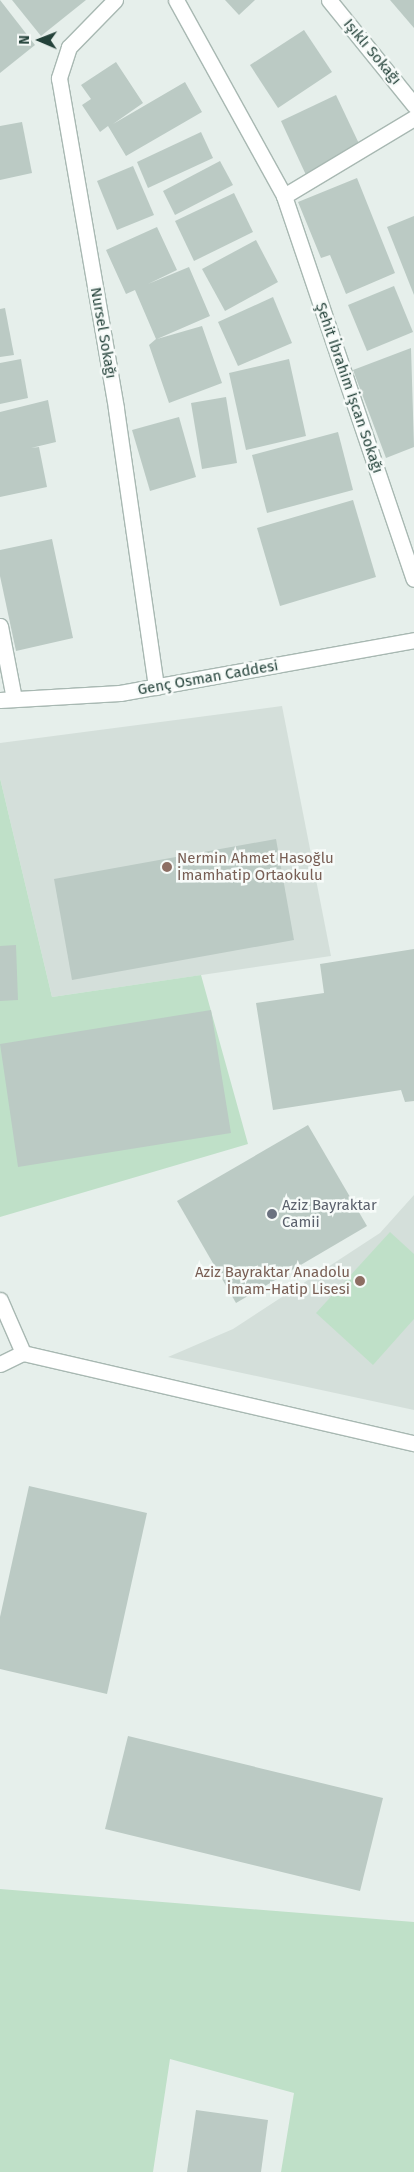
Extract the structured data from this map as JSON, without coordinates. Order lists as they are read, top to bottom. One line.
{"streets":{"street":["Işıklı Sokağı","Nursel Sokağı","Şehit İbrahim İşcan Sokağı","Genç Osman Caddesi"]},"crossings":[["Nursel Sokağı","Genç Osman Caddesi"]],"places":["Nermin Ahmet Hasoğlu İmamhatip Ortaokulu","Aziz Bayraktar Camii","Aziz Bayraktar Anadolu İmam-Hatip Lisesi"],"north":"left"}
